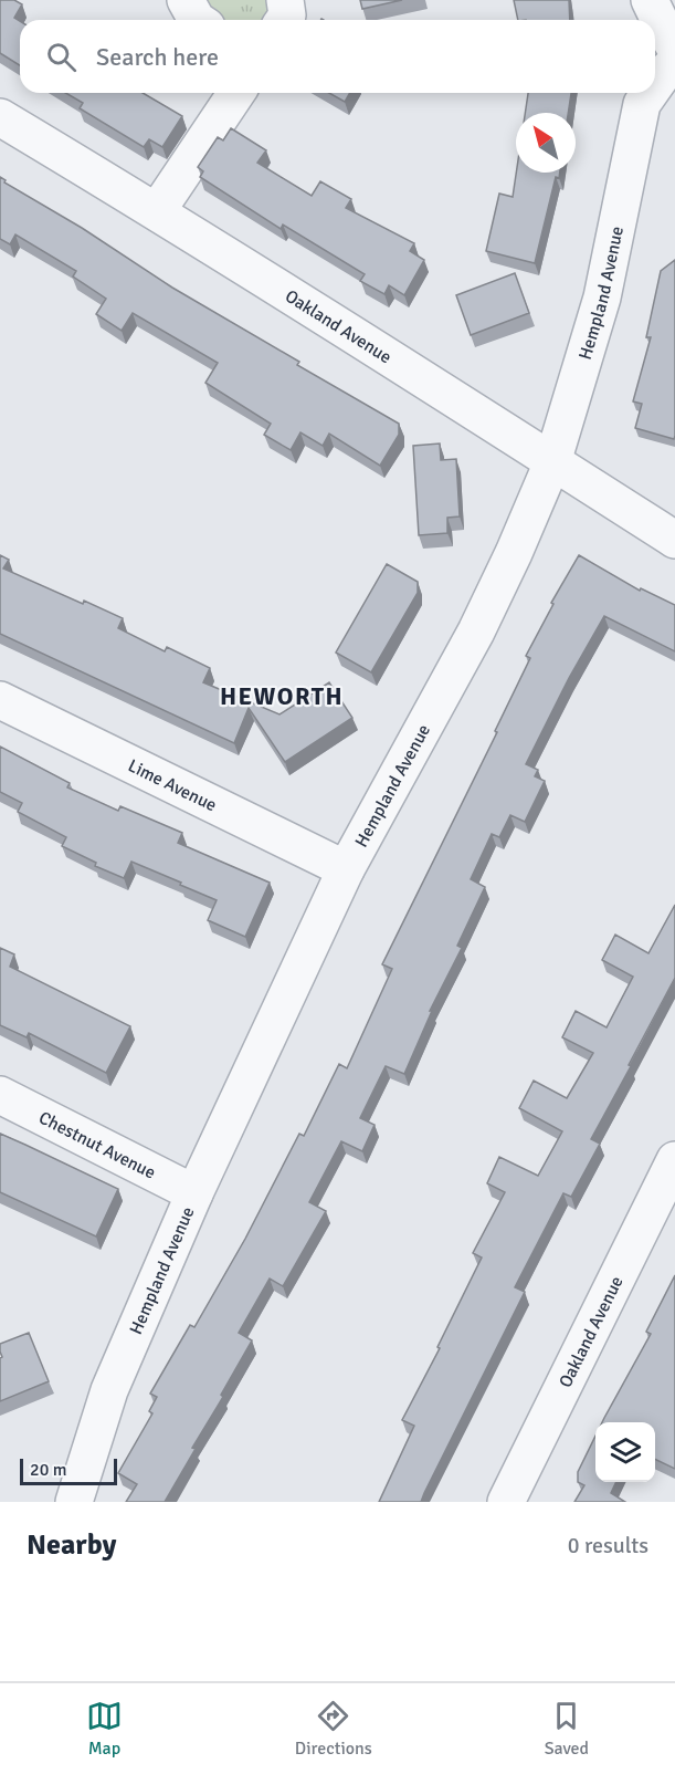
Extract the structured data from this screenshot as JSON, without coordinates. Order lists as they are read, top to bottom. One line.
{"streets":{"street":["Hempland Avenue","Oakland Avenue","Lime Avenue","Chestnut Avenue"]},"crossings":[["Hempland Avenue","Oakland Avenue"],["Hempland Avenue","Lime Avenue"],["Hempland Avenue","Chestnut Avenue"]],"districts":["HEWORTH"],"scale_bar":"20 m","north":"top left","page":{"search":"Search here","scale":"20 m","heading":["Nearby","0 results"],"nav":["Map","Directions","Saved"]}}
